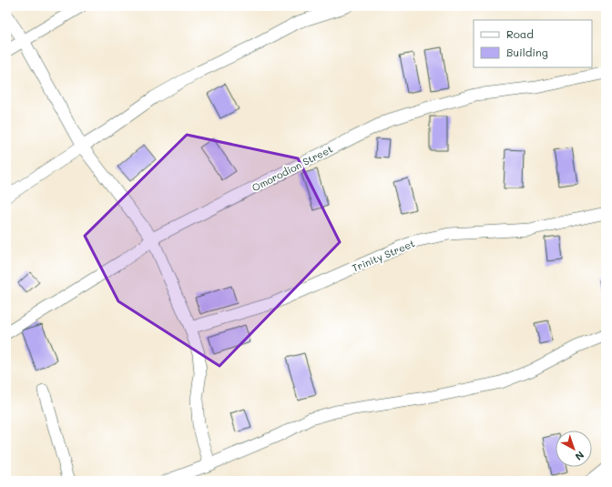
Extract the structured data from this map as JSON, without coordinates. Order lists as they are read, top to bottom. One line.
{"streets":{"street":["Omorodion Street","Trinity Street"]},"legend":["Road","Building"],"north":"bottom right"}
